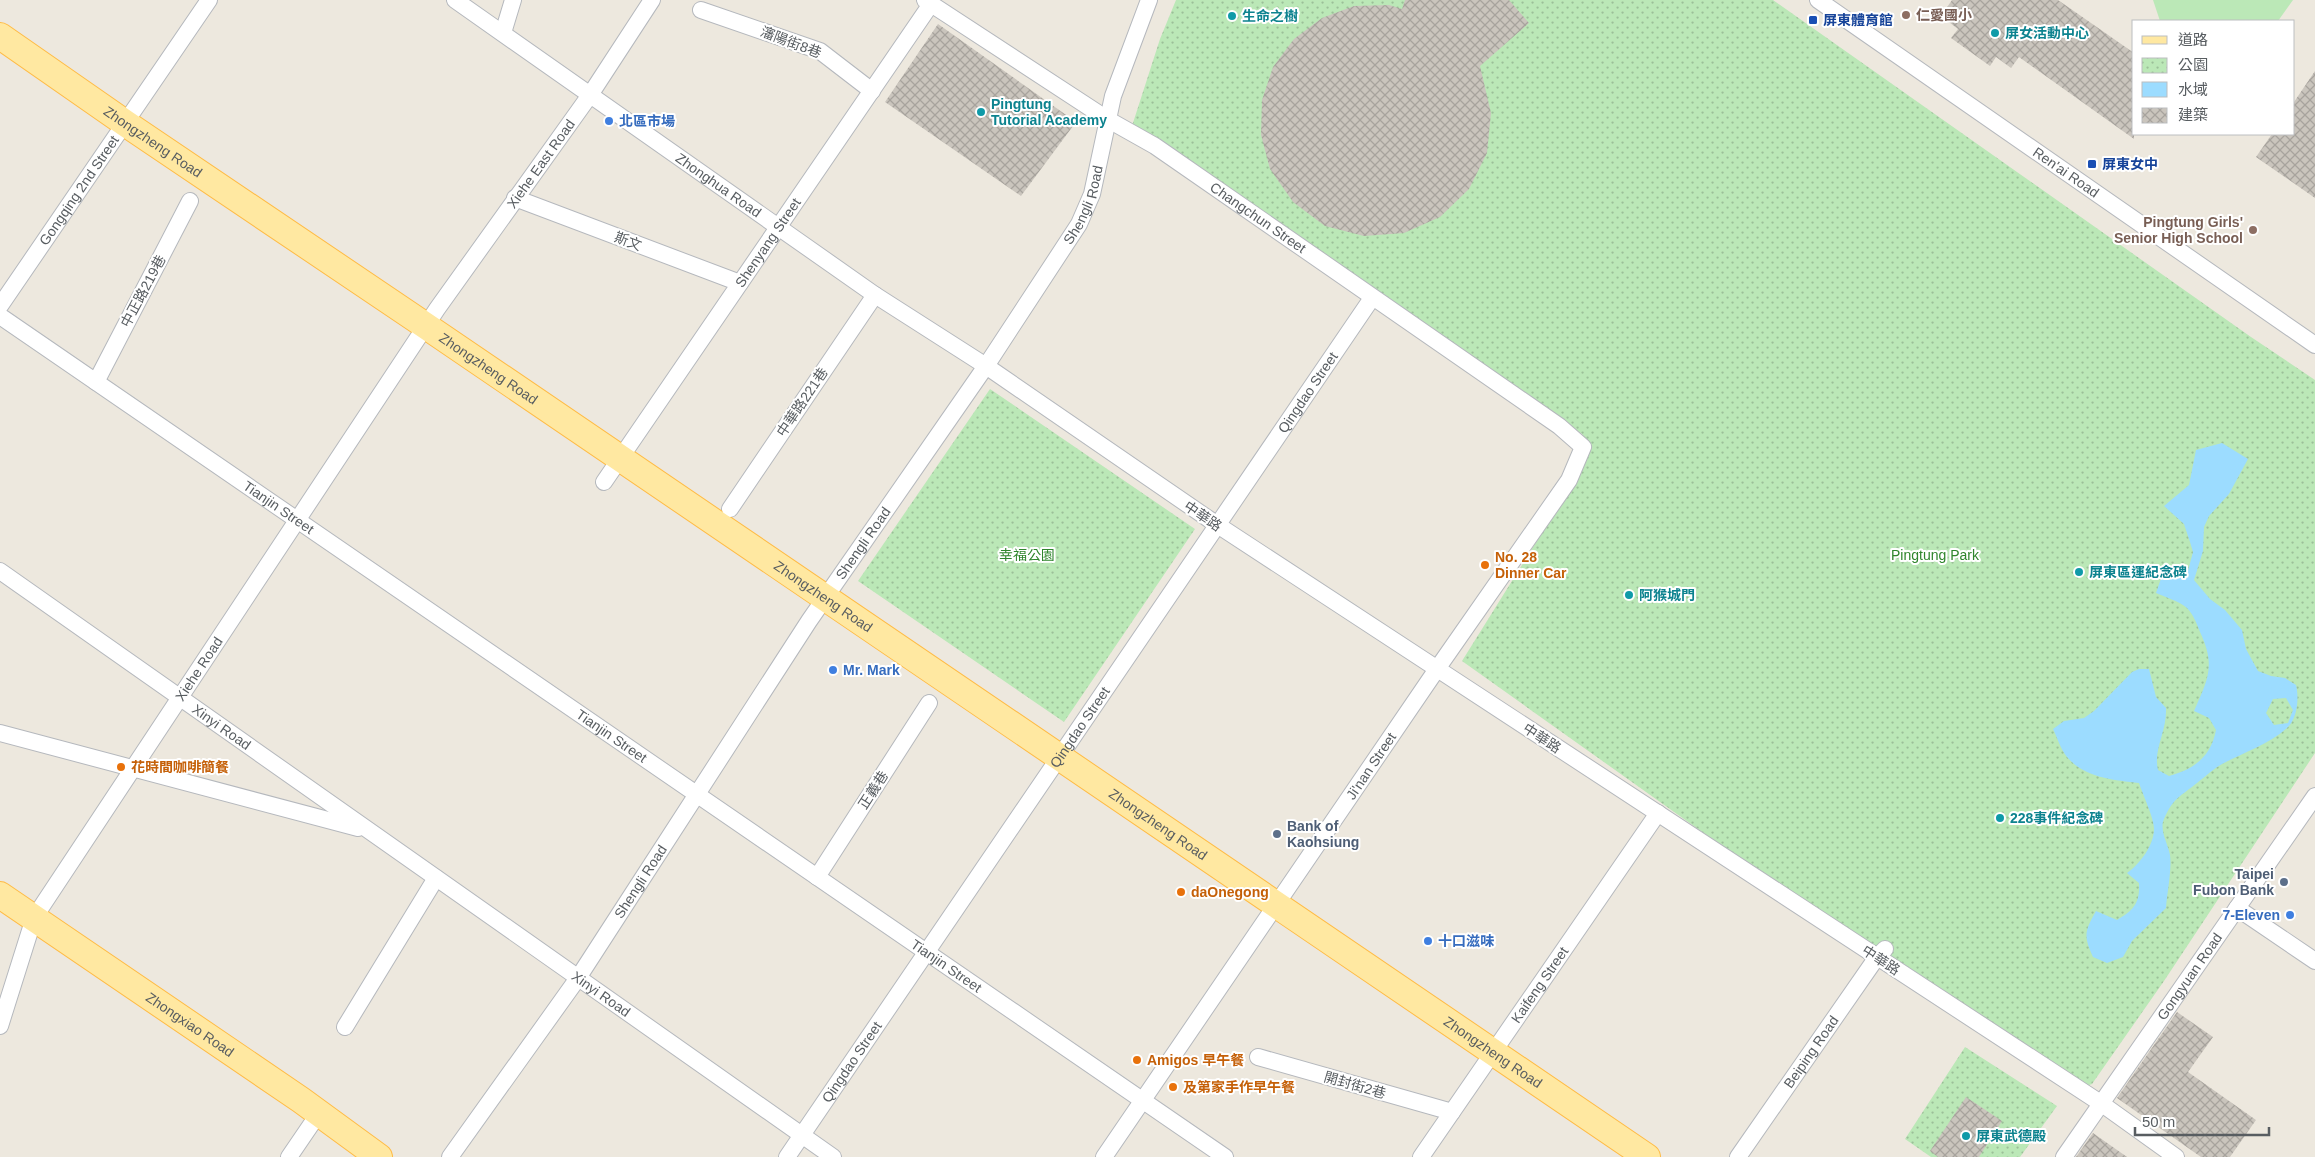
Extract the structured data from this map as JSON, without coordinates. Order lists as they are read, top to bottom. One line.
{"streets":{"main road":["Zhongzheng Road","Zhongxiao Road"],"street":["瀋陽街8巷","Xiehe East Road","Ren'ai Road","Zhonghua Road","Gongqing 2nd Street","Shengli Road","Changchun Street","斯文","Shenyang Street","中正路219巷","Qingdao Street","中華路221巷","Tianjin Street","中華路","Xiehe Road","Xinyi Road","Ji'nan Street","正義巷","Gongyuan Road","Kaifeng Street","Beiping Road","開封街2巷"]},"crossings":[["瀋陽街8巷","Shenyang Street"],["Zhongzheng Road","Xiehe East Road"],["Zhongzheng Road","Gongqing 2nd Street"],["Zhongzheng Road","Shengli Road"],["Zhongzheng Road","Shenyang Street"],["Zhongzheng Road","Qingdao Street"],["Zhongzheng Road","Xiehe Road"],["Zhongzheng Road","Ji'nan Street"],["Zhongzheng Road","Kaifeng Street"],["Xiehe East Road","Zhonghua Road"],["Xiehe East Road","斯文"],["Xiehe East Road","Xiehe Road"],["Zhonghua Road","Shengli Road"],["Zhonghua Road","Shenyang Street"],["Zhonghua Road","中華路221巷"],["Zhonghua Road","中華路"],["Shengli Road","Changchun Street"],["Shengli Road","Tianjin Street"],["Shengli Road","中華路"],["Shengli Road","Xinyi Road"],["Changchun Street","Shenyang Street"],["Changchun Street","Qingdao Street"],["Changchun Street","Ji'nan Street"],["斯文","Shenyang Street"],["中正路219巷","Tianjin Street"],["Qingdao Street","Tianjin Street"],["Qingdao Street","中華路"],["Qingdao Street","Xinyi Road"],["Tianjin Street","Xiehe Road"],["Tianjin Street","Ji'nan Street"],["Tianjin Street","正義巷"],["中華路","Ji'nan Street"],["中華路","Gongyuan Road"],["中華路","Kaifeng Street"],["中華路","Beiping Road"],["Xiehe Road","Xinyi Road"],["Xiehe Road","Zhongxiao Road"],["Kaifeng Street","開封街2巷"]],"parks":["幸福公園","Pingtung Park"],"places":{"other":["仁愛國小","生命之樹","屏女活動中心","Pingtung Tutorial Academy","北區市場","Pingtung Girls' Senior High School","No. 28 Dinner Car","屏東區運紀念碑","阿猴城門","Mr. Mark","花時間咖啡簡餐","228事件紀念碑","Bank of Kaohsiung","Taipei Fubon Bank","daOnegong","7-Eleven","十口滋味","Amigos 早午餐","及第家手作早午餐","屏東武德殿"],"transit":["屏東體育館","屏東女中"]},"legend":["道路","公園","水域","建築"],"scale_bar":"50 m"}
